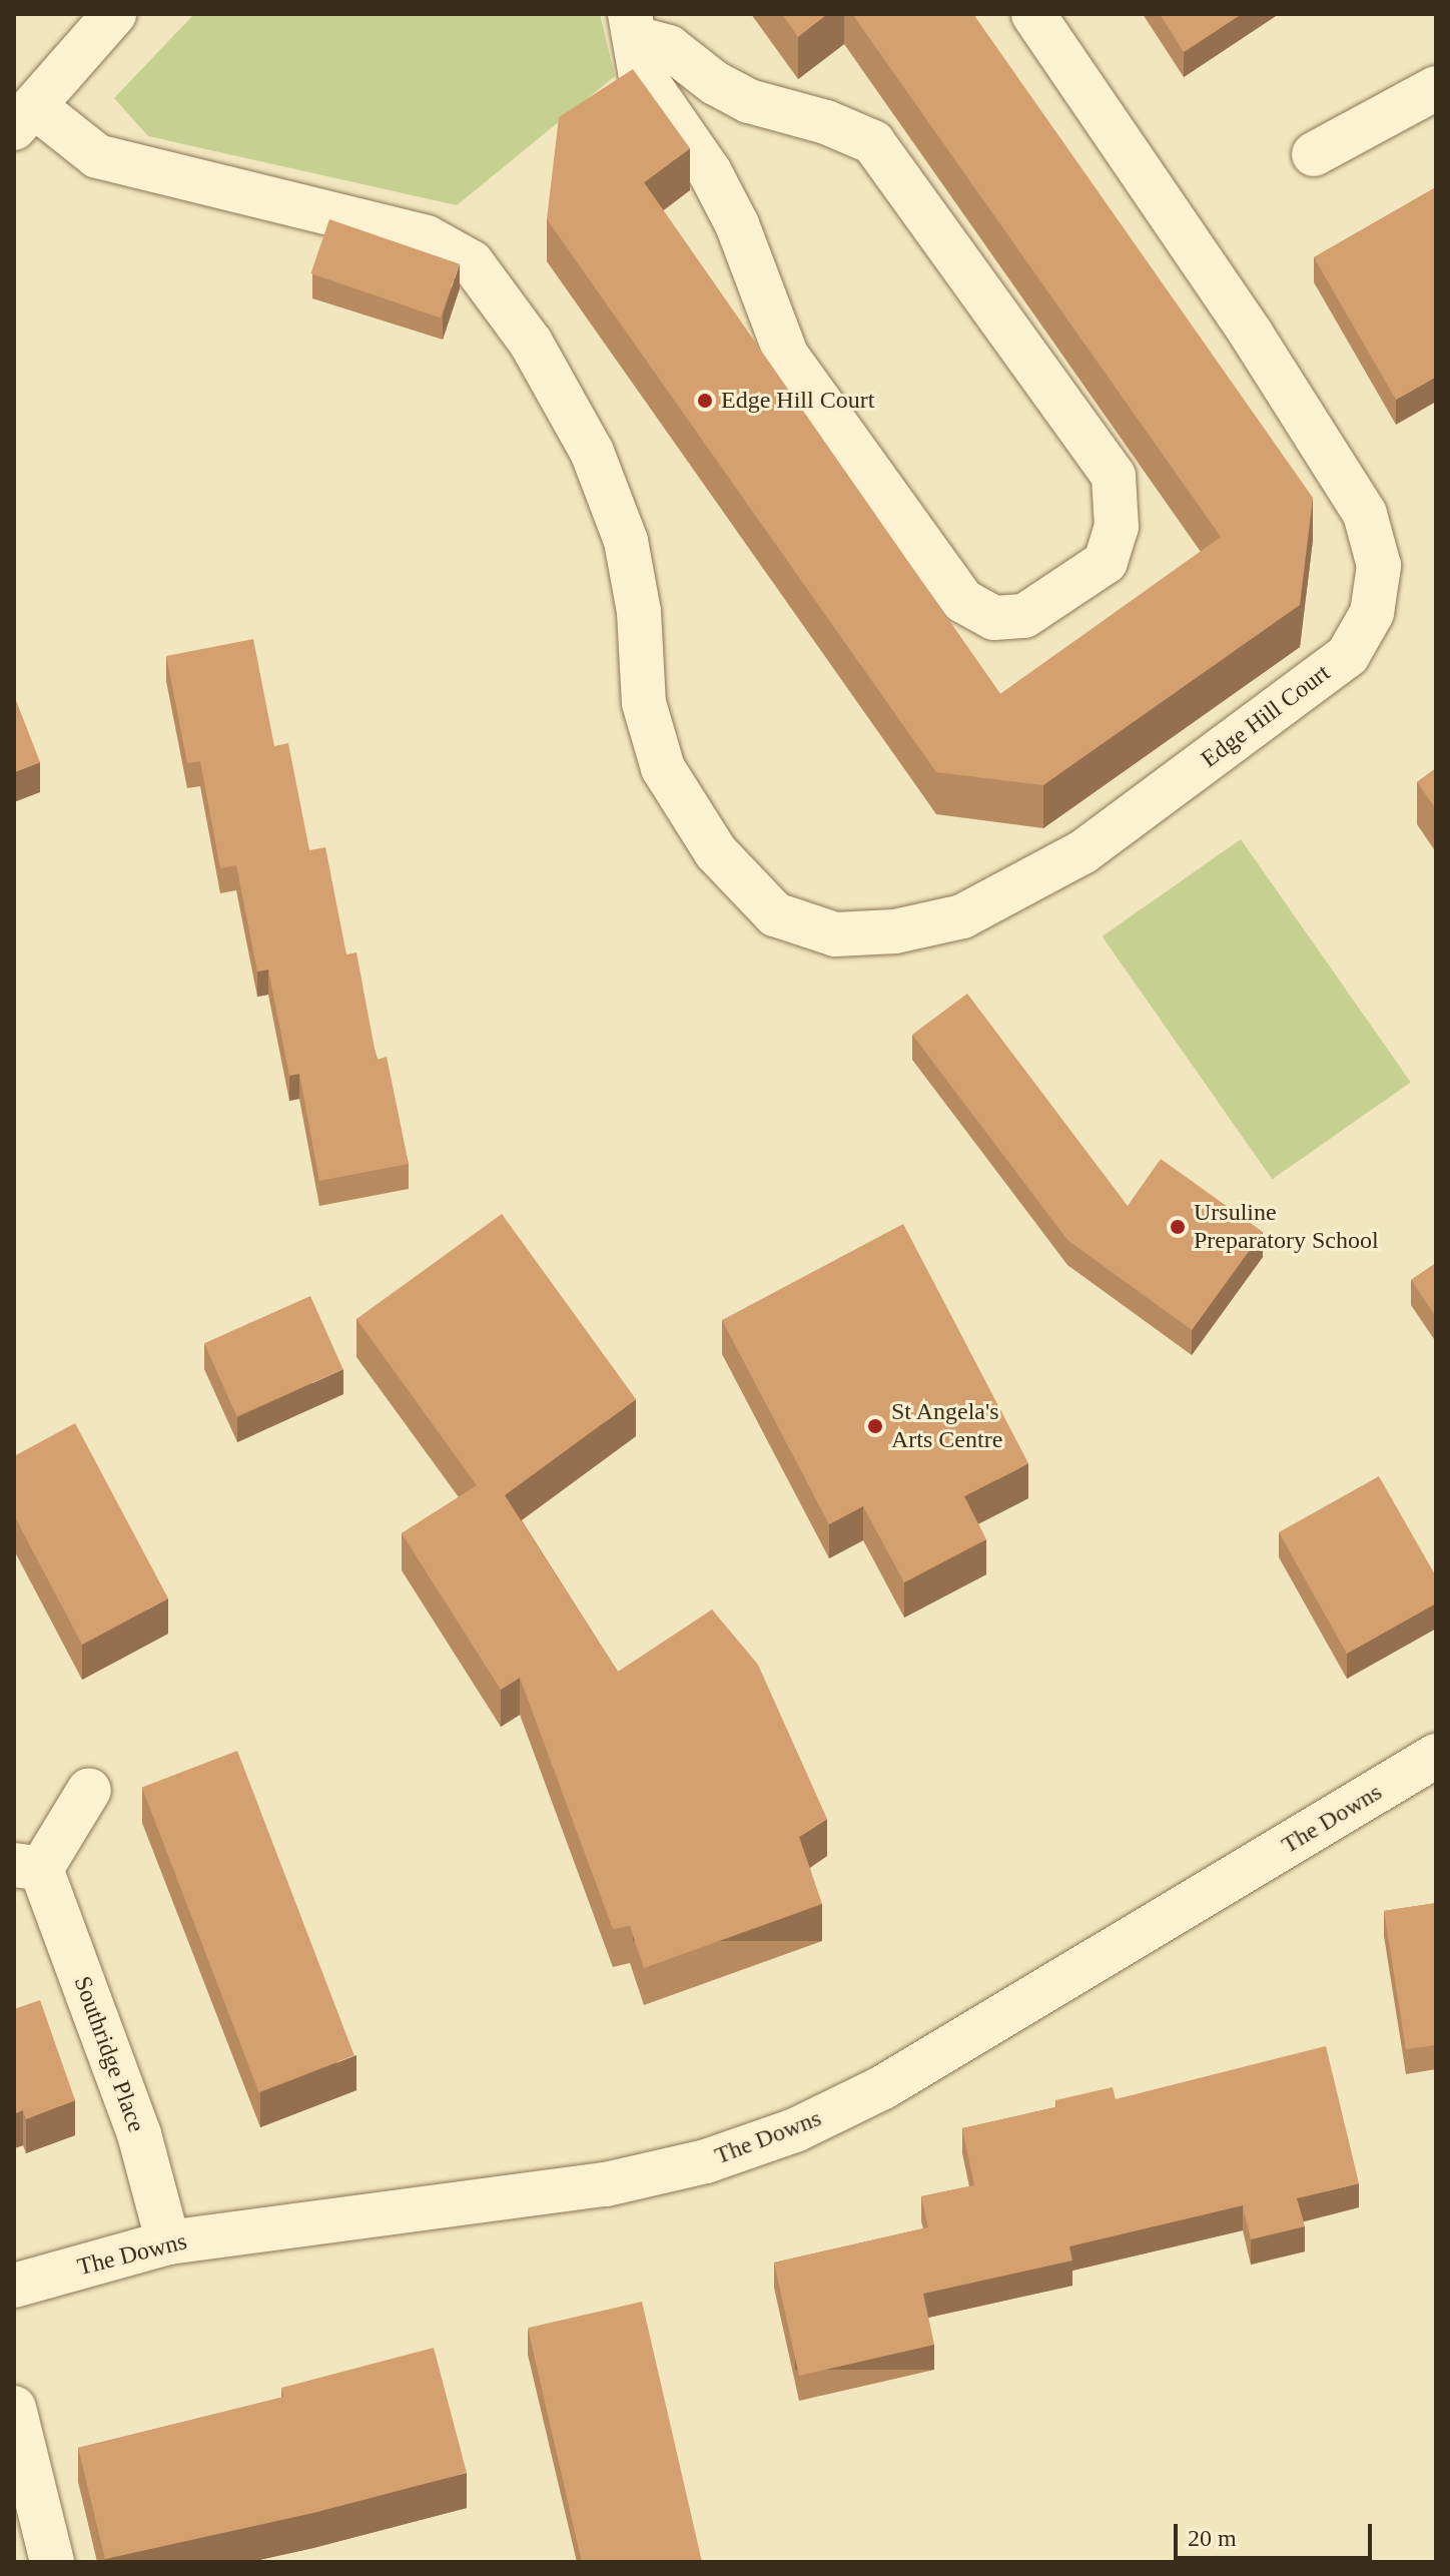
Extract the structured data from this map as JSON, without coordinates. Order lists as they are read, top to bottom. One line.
{"streets":{"street":["Edge Hill Court","The Downs","Southridge Place"]},"crossings":[["The Downs","Southridge Place"]],"places":["Edge Hill Court","Ursuline Preparatory School","St Angela's Arts Centre"],"scale_bar":"20 m"}
